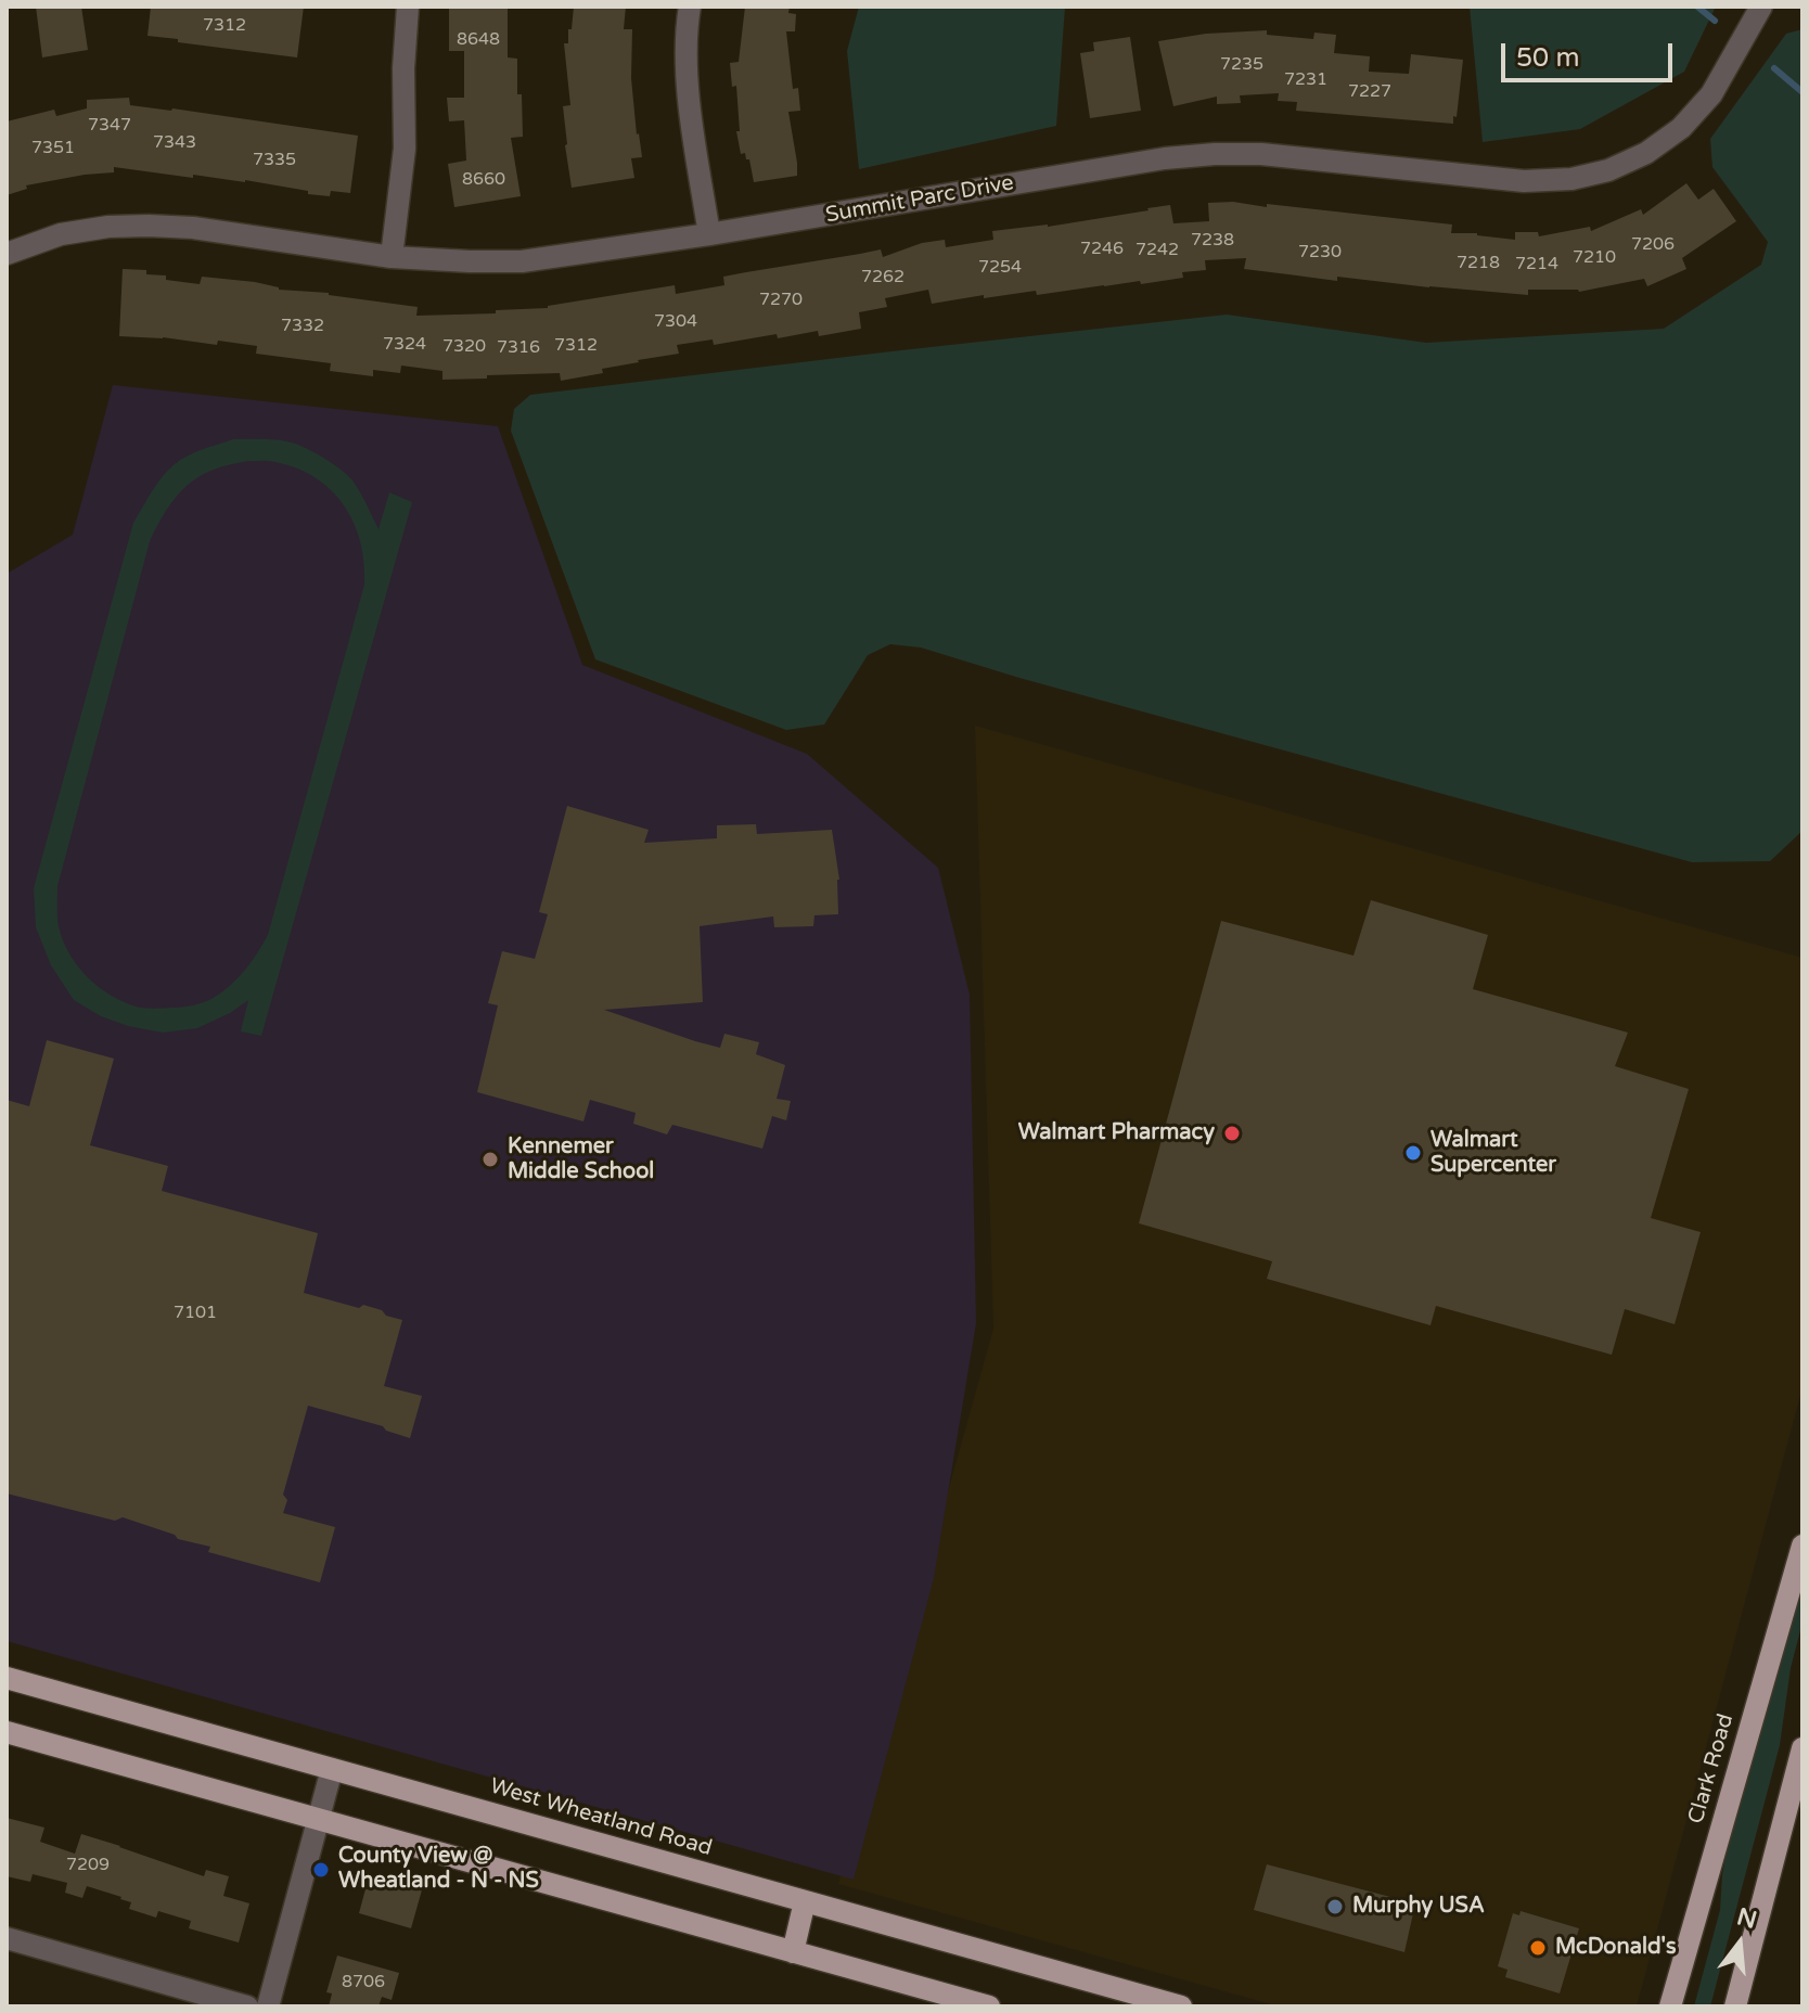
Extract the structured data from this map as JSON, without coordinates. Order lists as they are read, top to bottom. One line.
{"streets":{"main road":["Clark Road","West Wheatland Road"],"street":["Summit Parc Drive"]},"places":["Walmart Pharmacy","Walmart Supercenter","Kennemer Middle School","County View @ Wheatland - N - NS","Murphy USA","McDonald's"],"house_numbers":["7312","8648","7235","7231","7227","7347","7343","7351","7335","8660","7238","7206","7246","7242","7230","7210","7218","7214","7254","7262","7270","7304","7332","7324","7312","7320","7316","7101","7209","8706"],"scale_bar":"50 m","north":"top"}
